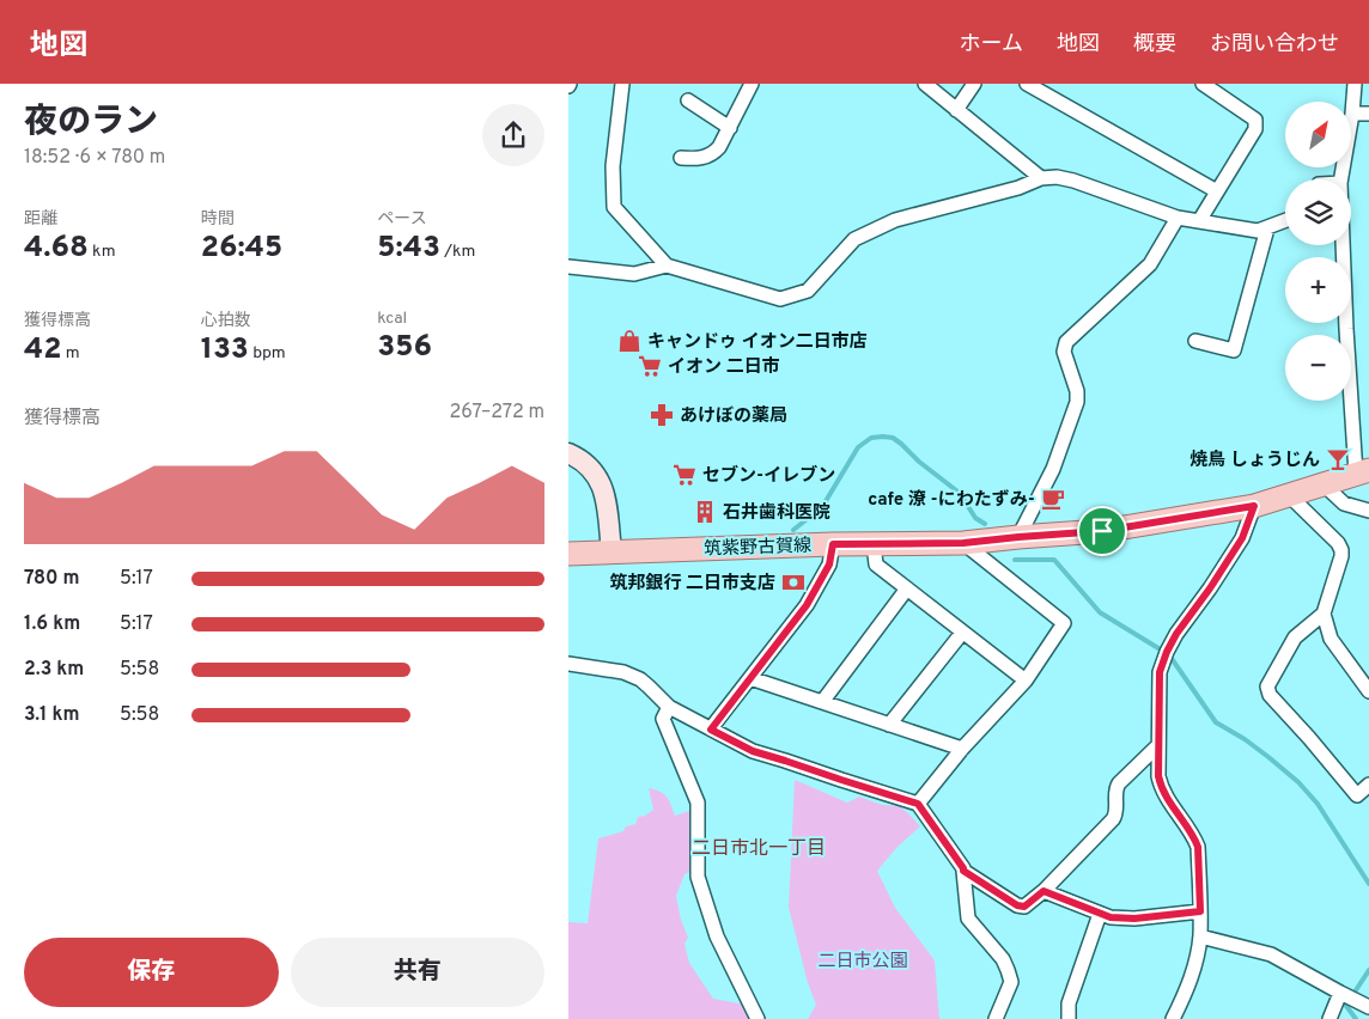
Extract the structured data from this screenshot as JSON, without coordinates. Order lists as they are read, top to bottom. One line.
{"streets":{"main road":["筑紫野古賀線"]},"districts":["二日市北一丁目"],"parks":["二日市公園"],"places":{"shop":["キャンドゥ イオン二日市店"],"supermarket":["イオン 二日市","セブン-イレブン"],"pharmacy":["あけぼの薬局"],"bar":["焼鳥 しょうじん"],"cafe":["cafe 潦 -にわたずみ-"],"building":["石井歯科医院"],"bank":["筑邦銀行 二日市支店"]},"north":"top right","page":{"header":"地図","nav":["ホーム","地図","概要","お問い合わせ"],"heading":["夜のラン","18:52 · 6 × 780 m"],"map_buttons":["+","−"],"stats":[["距離","4.68 km"],["時間","26:45"],["ペース","5:43 /km"],["獲得標高","42 m"],["心拍数","133 bpm"],["kcal","356"]],"chart":["獲得標高","267–272 m"],"list":[{"name":"780 m","note":"5:17"},{"name":"1.6 km","note":"5:17"},{"name":"2.3 km","note":"5:58"},{"name":"3.1 km","note":"5:58"}],"buttons":["保存","共有"]}}
